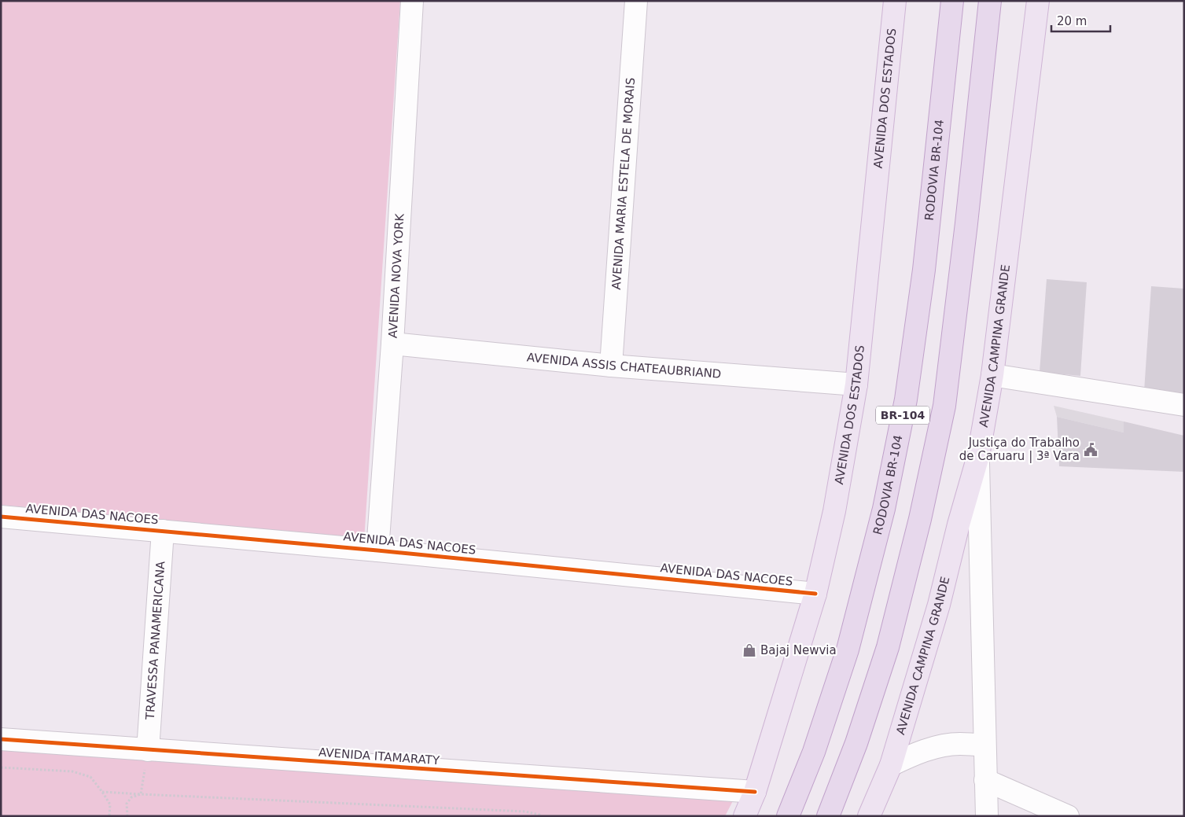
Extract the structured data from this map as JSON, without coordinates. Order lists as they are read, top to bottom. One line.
{"streets":{"highway":["RODOVIA BR-104","BR-104"],"main road":["AVENIDA DOS ESTADOS","AVENIDA CAMPINA GRANDE"],"street":["AVENIDA MARIA ESTELA DE MORAIS","AVENIDA NOVA YORK","AVENIDA ASSIS CHATEAUBRIAND","AVENIDA DAS NACOES","TRAVESSA PANAMERICANA","AVENIDA ITAMARATY"]},"crossings":[["AVENIDA DOS ESTADOS","AVENIDA ASSIS CHATEAUBRIAND"],["AVENIDA DOS ESTADOS","AVENIDA DAS NACOES"],["AVENIDA DOS ESTADOS","AVENIDA ITAMARATY"],["AVENIDA MARIA ESTELA DE MORAIS","AVENIDA ASSIS CHATEAUBRIAND"],["AVENIDA NOVA YORK","AVENIDA ASSIS CHATEAUBRIAND"],["AVENIDA NOVA YORK","AVENIDA DAS NACOES"],["AVENIDA DAS NACOES","TRAVESSA PANAMERICANA"],["TRAVESSA PANAMERICANA","AVENIDA ITAMARATY"]],"places":{"public building":["Justiça do Trabalho de Caruaru | 3ª Vara"],"shop":["Bajaj Newvia"]},"scale_bar":"20 m"}
